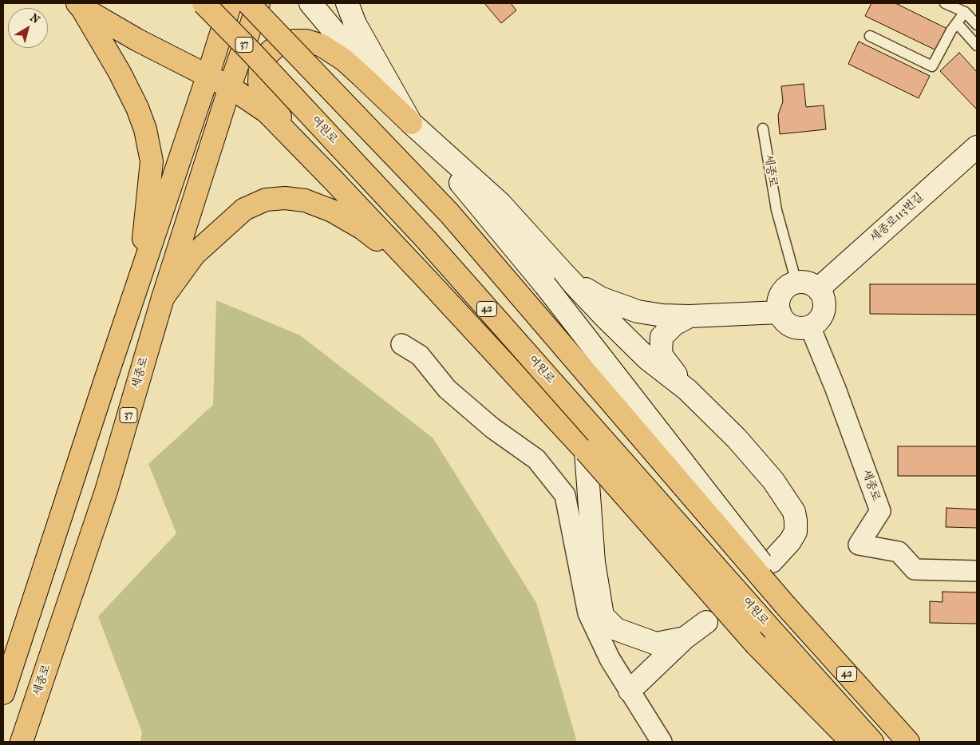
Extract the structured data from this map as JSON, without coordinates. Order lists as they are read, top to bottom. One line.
{"streets":{"main road":["37","여원로","세종로","42"],"street":["세종로113번길"]},"crossings":[["세종로","세종로113번길"]],"north":"top right"}
